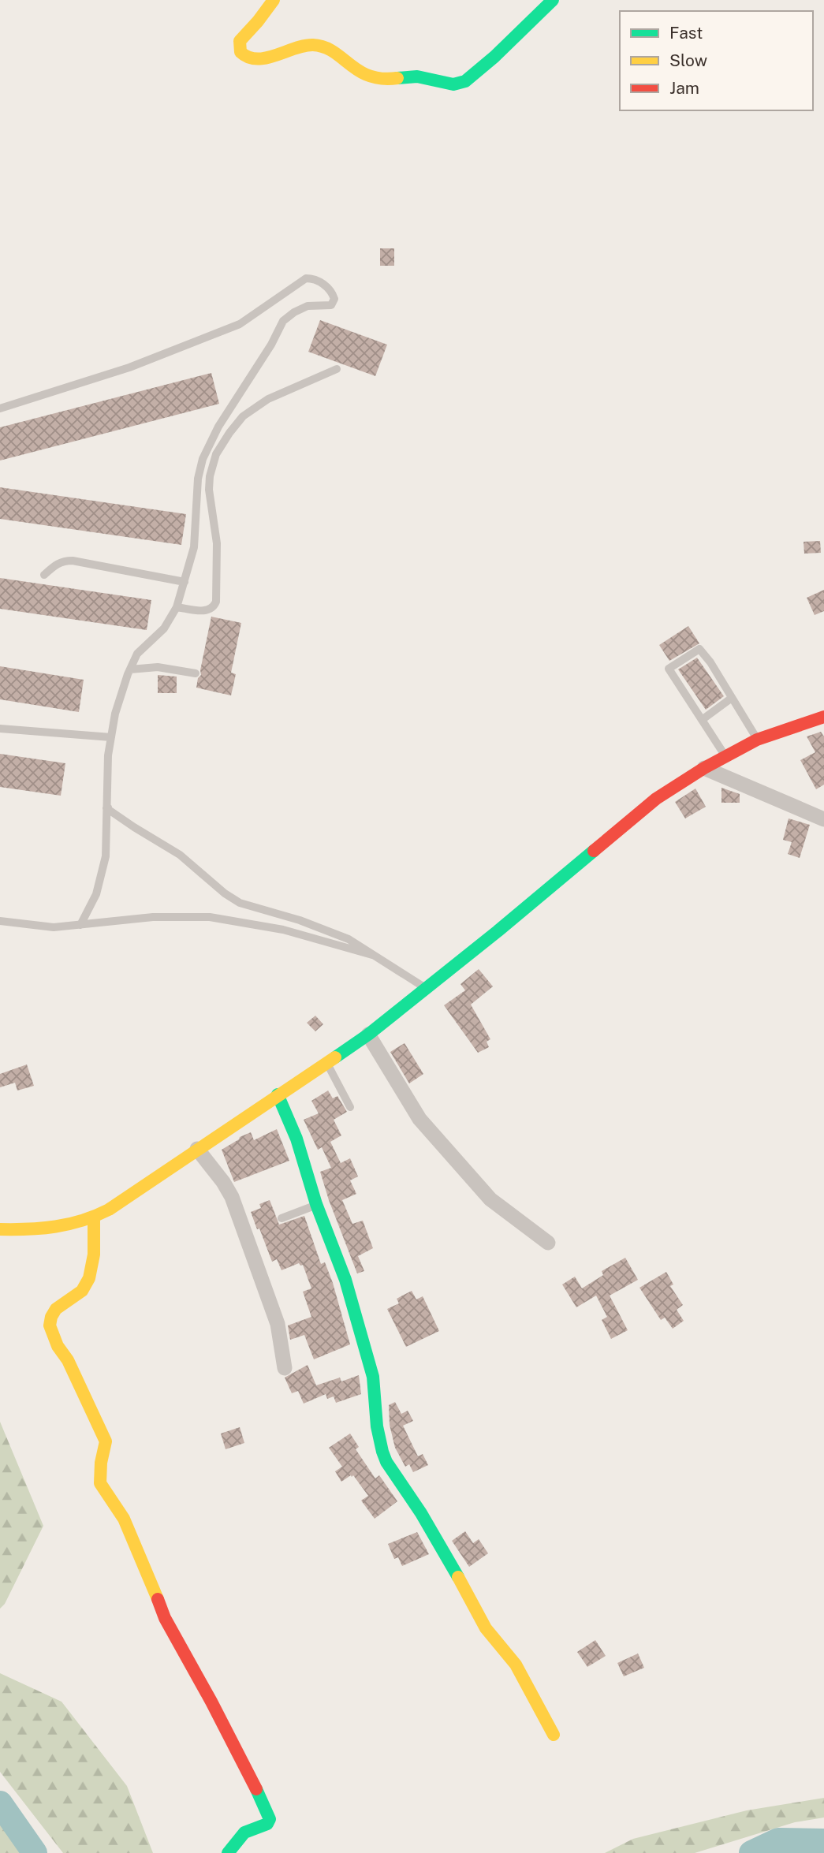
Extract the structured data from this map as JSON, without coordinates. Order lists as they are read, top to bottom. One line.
{"legend":["Fast","Slow","Jam"]}
